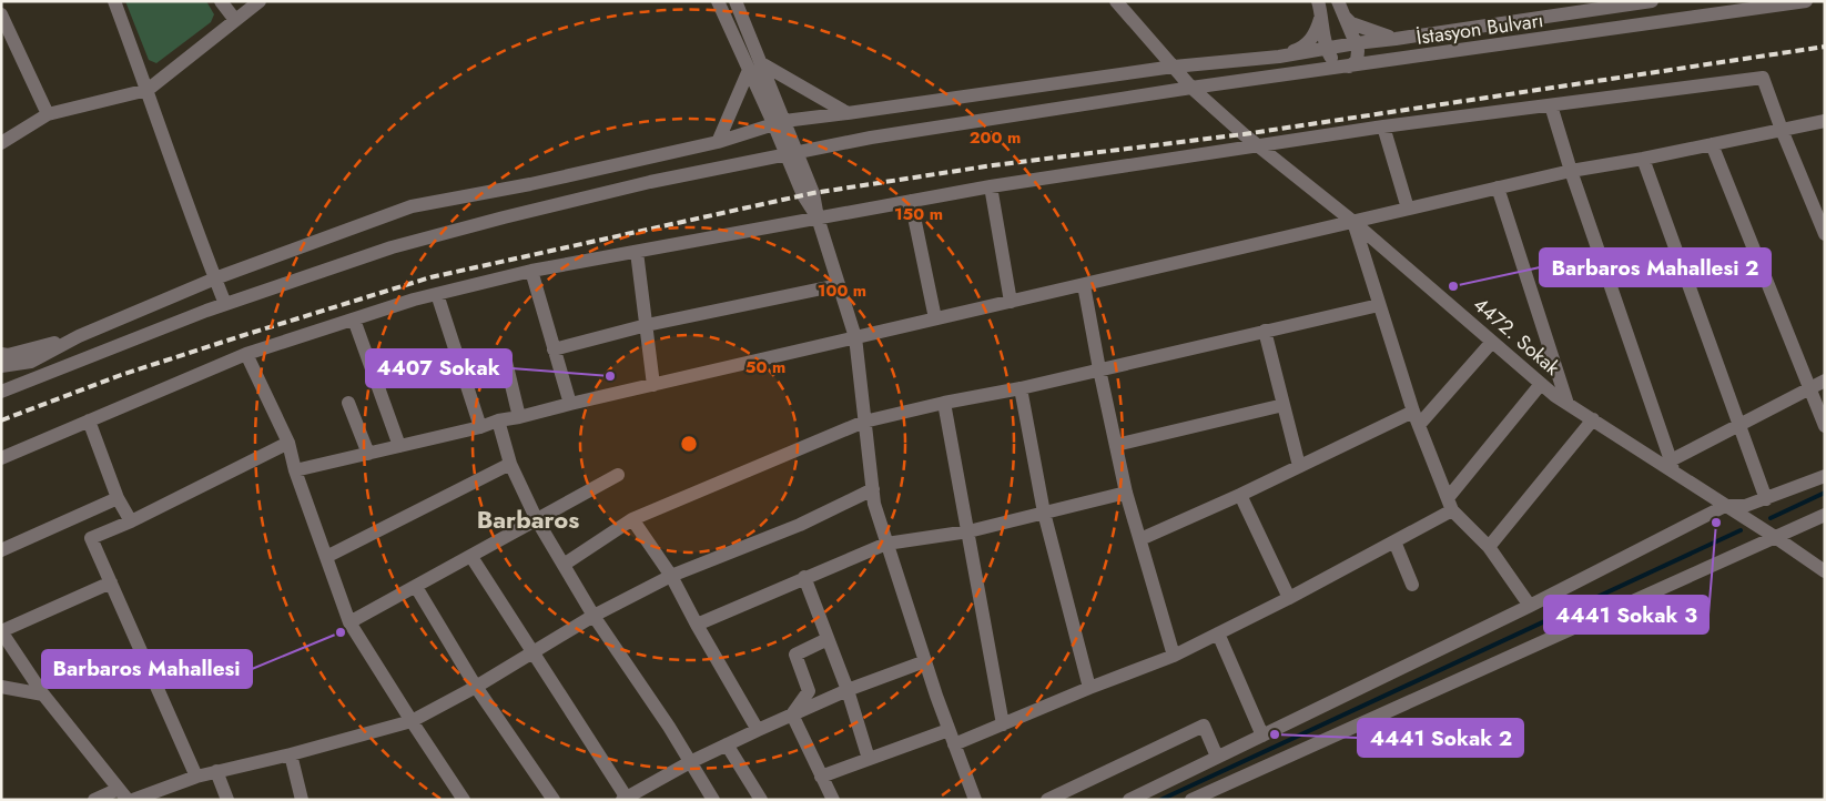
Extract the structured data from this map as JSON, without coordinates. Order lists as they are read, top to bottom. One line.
{"streets":{"street":["İstasyon Bulvarı","4472. Sokak"]},"crossings":[["İstasyon Bulvarı","4472. Sokak"]],"districts":["Barbaros"],"places":["Barbaros Mahallesi 2","4407 Sokak","4441 Sokak 3","Barbaros Mahallesi","4441 Sokak 2"],"rings":["200 m","150 m","100 m","50 m"]}
